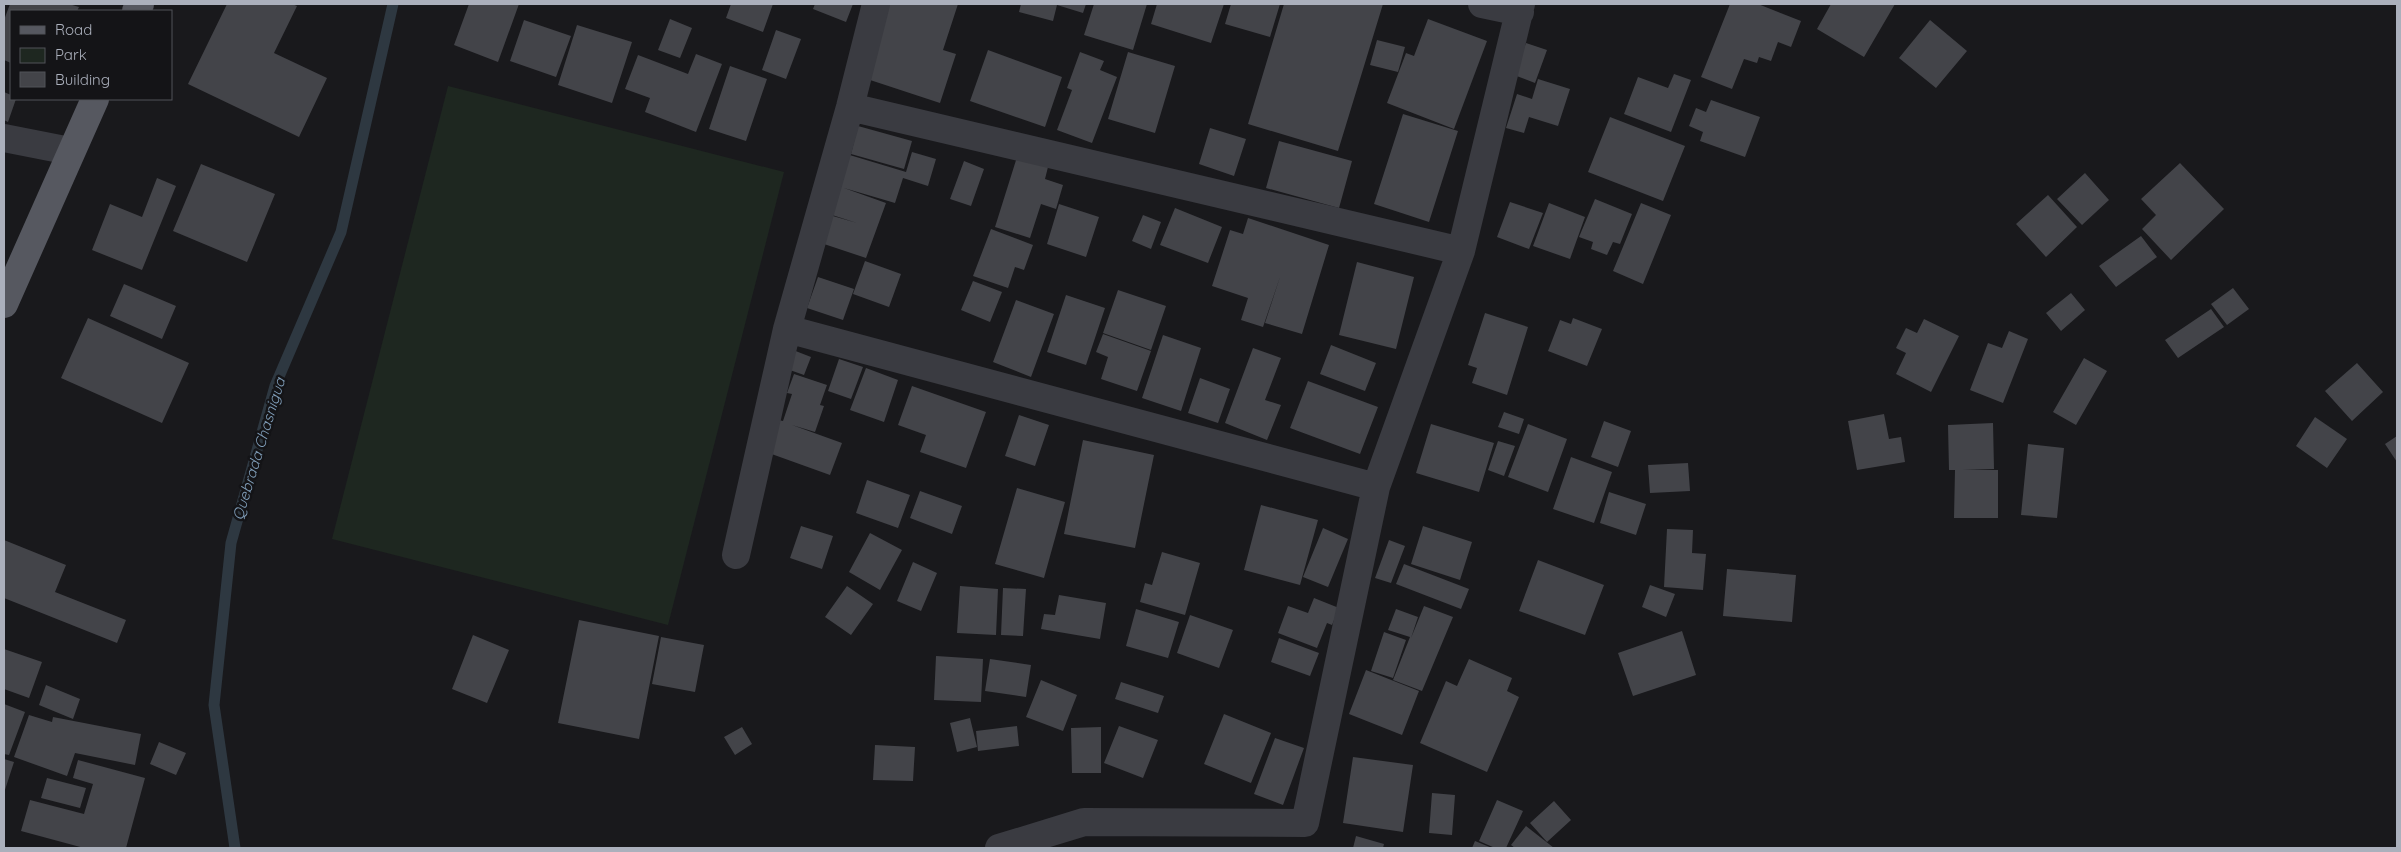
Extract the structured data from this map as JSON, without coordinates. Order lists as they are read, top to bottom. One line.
{"water":["Quebrada Chasnigua"],"legend":["Road","Park","Building"]}
